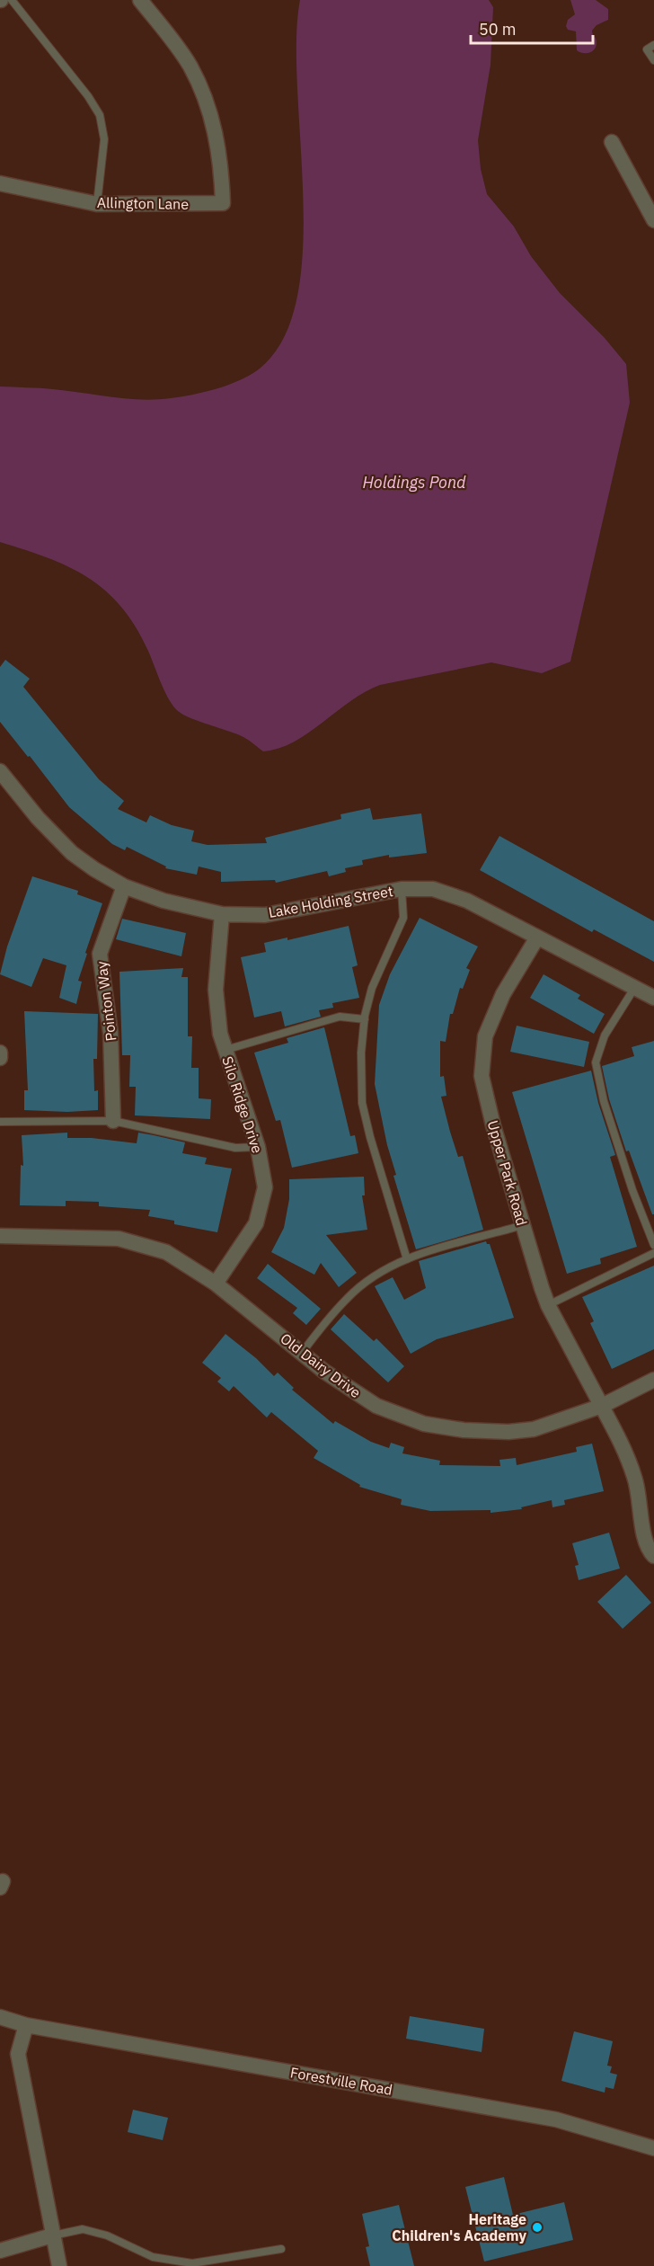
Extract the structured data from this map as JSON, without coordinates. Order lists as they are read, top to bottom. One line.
{"streets":{"street":["Allington Lane","Lake Holding Street","Pointon Way","Silo Ridge Drive","Upper Park Road","Old Dairy Drive","Forestville Road"]},"crossings":[["Lake Holding Street","Pointon Way"],["Lake Holding Street","Silo Ridge Drive"],["Lake Holding Street","Upper Park Road"],["Silo Ridge Drive","Old Dairy Drive"],["Upper Park Road","Old Dairy Drive"]],"water":["Holdings Pond"],"places":["Heritage Children's Academy"],"scale_bar":"50 m"}
